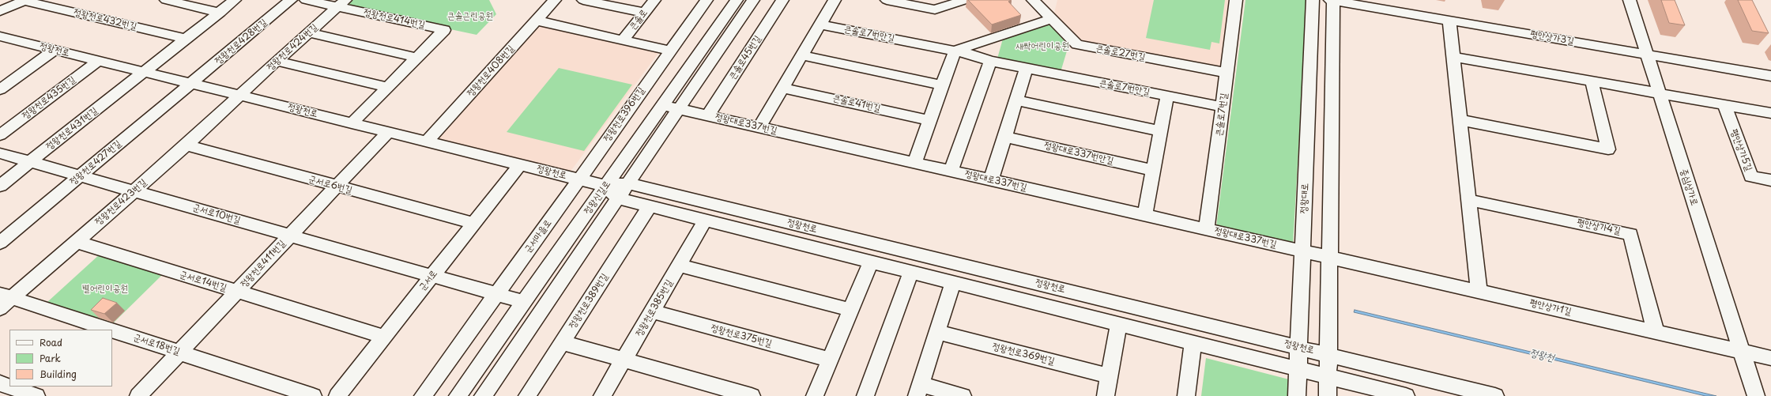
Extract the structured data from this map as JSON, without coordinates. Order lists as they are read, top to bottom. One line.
{"streets":{"street":["정왕천로414번길","정왕천로432번길","큰솔로","큰솔로7번안길","평안상가3길","정왕천로428번길","정왕천로424번길","정왕천로","큰솔로27번길","큰솔로45번길","정왕천로408번길","정왕천로435번길","큰솔로41번길","정왕천로396번길","큰솔로7번길","정왕대로337번길","정왕천로431번길","평안상가5길","정왕대로337번안길","정왕천로427번길","군서로6번길","중심상가로","정왕신길로","정왕대로","정왕천로423번길","군서로10번길","평안상가4길","군서마을로","정왕천로411번길","군서로","군서로14번길","정왕천로389번길","평안상가1길","정왕천로385번길","정왕천로375번길","군서로18번길","정왕천로369번길"]},"crossings":[["정왕천로414번길","정왕천로424번길"],["정왕천로414번길","정왕천로"],["큰솔로7번안길","큰솔로7번길"],["평안상가3길","중심상가로"],["정왕천로428번길","정왕천로"],["정왕천로428번길","정왕천로427번길"],["정왕천로424번길","정왕천로"],["정왕천로424번길","정왕천로423번길"],["정왕천로","정왕천로408번길"],["정왕천로","정왕천로435번길"],["정왕천로","정왕천로396번길"],["정왕천로","정왕천로431번길"],["정왕천로","정왕천로427번길"],["정왕천로","정왕신길로"],["정왕천로","정왕대로"],["정왕천로","정왕천로423번길"],["정왕천로","군서마을로"],["정왕천로","정왕천로411번길"],["정왕천로","군서로"],["정왕천로","정왕천로389번길"],["정왕천로","정왕천로385번길"],["큰솔로27번길","큰솔로7번길"],["큰솔로45번길","정왕대로337번길"],["정왕천로396번길","군서마을로"],["큰솔로7번길","정왕대로337번길"],["정왕대로337번길","정왕신길로"],["정왕대로337번길","정왕대로"],["정왕대로337번길","평안상가1길"],["정왕천로431번길","군서로10번길"],["정왕천로427번길","군서로10번길"],["군서로6번길","정왕천로423번길"],["군서로6번길","정왕천로411번길"],["군서로6번길","군서로"],["중심상가로","평안상가1길"],["정왕천로423번길","군서로10번길"],["정왕천로423번길","군서로14번길"],["정왕천로423번길","군서로18번길"],["군서로10번길","정왕천로411번길"],["군서로10번길","군서로"],["평안상가4길","평안상가1길"],["정왕천로411번길","군서로14번길"],["정왕천로411번길","군서로18번길"],["군서로","군서로14번길"],["정왕천로385번길","정왕천로375번길"]],"water":["정왕천"],"parks":["큰솔근린공원","새싹어린이공원","별어린이공원"],"legend":["Road","Park","Building"]}
